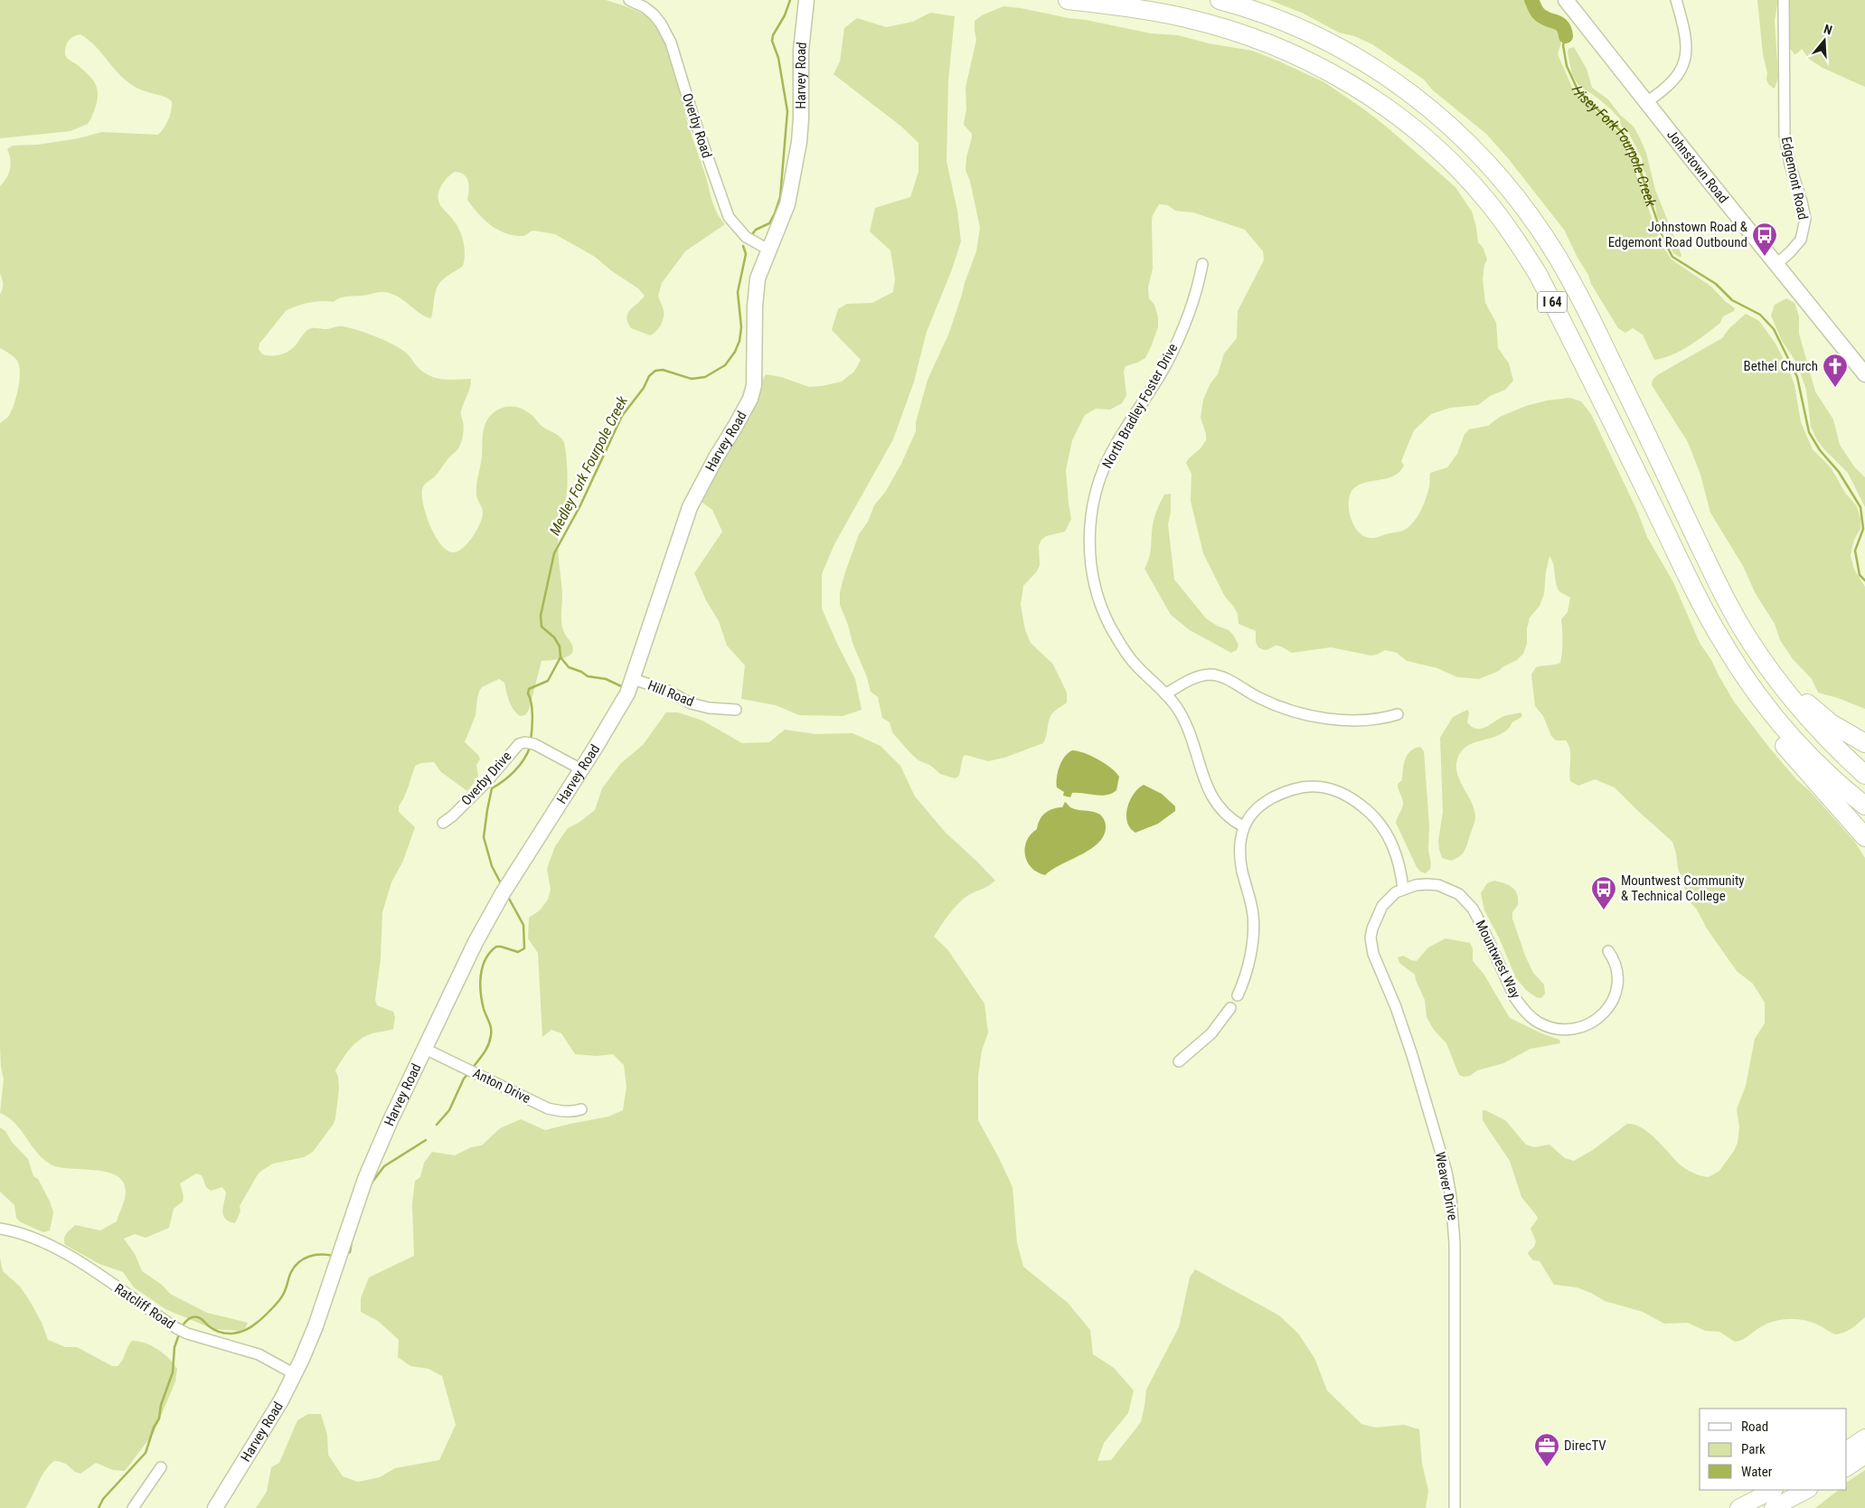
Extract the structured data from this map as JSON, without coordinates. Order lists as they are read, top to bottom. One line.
{"streets":{"highway":["I 64"],"street":["Harvey Road","Overby Road","Johnstown Road","Edgemont Road","North Bradley Foster Drive","Hill Road","Overby Drive","Mountwest Way","Anton Drive","Weaver Drive","Ratcliff Road"]},"crossings":[["Harvey Road","Overby Road"],["Harvey Road","Hill Road"],["Harvey Road","Overby Drive"],["Harvey Road","Anton Drive"],["Harvey Road","Ratcliff Road"],["Johnstown Road","Edgemont Road"],["Mountwest Way","Weaver Drive"]],"water":["Hisey Fork Fourpole Creek","Medley Fork Fourpole Creek"],"places":{"bus stop":["Johnstown Road & Edgemont Road Outbound","Mountwest Community & Technical College"],"church":["Bethel Church"],"office":["DirecTV"]},"legend":["Road","Park","Water"],"north":"top"}
